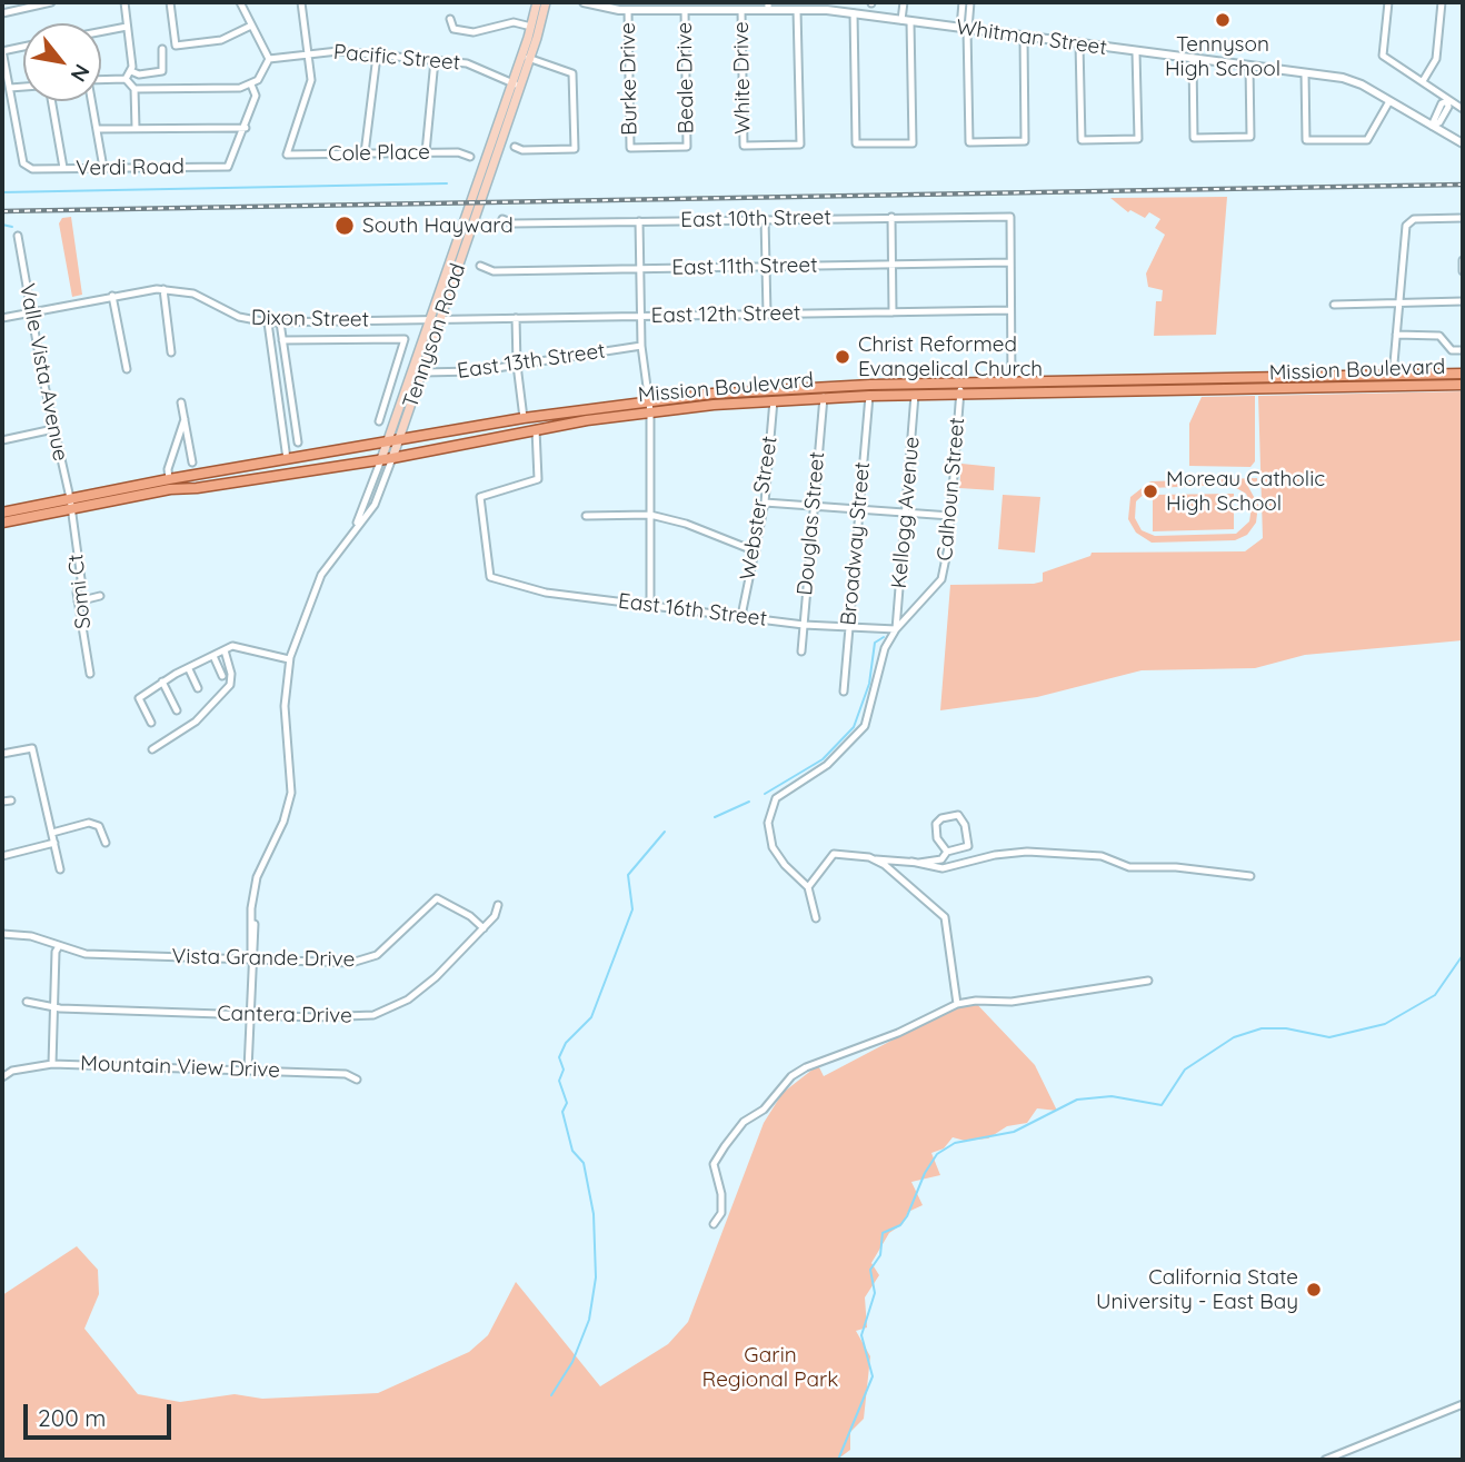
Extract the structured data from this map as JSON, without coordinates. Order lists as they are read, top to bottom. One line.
{"streets":{"main road":["Tennyson Road","Mission Boulevard"],"street":["Whitman Street","Pacific Street","Beale Drive","White Drive","Burke Drive","Cole Place","Verdi Road","East 10th Street","East 11th Street","East 12th Street","Dixon Street","East 13th Street","Valle Vista Avenue","Calhoun Street","Webster Street","Kellogg Avenue","Douglas Street","Broadway Street","Somi Ct","East 16th Street","Vista Grande Drive","Cantera Drive","Mountain View Drive"]},"crossings":[["Whitman Street","Beale Drive"],["Whitman Street","White Drive"],["Whitman Street","Burke Drive"],["Pacific Street","Cole Place"],["Pacific Street","Tennyson Road"],["Beale Drive","Burke Drive"],["East 10th Street","East 11th Street"],["East 12th Street","Dixon Street"],["East 12th Street","Tennyson Road"],["Dixon Street","Tennyson Road"],["Dixon Street","Valle Vista Avenue"],["Tennyson Road","East 13th Street"],["Tennyson Road","Mission Boulevard"],["Tennyson Road","Vista Grande Drive"],["Tennyson Road","Cantera Drive"],["Tennyson Road","Mountain View Drive"],["Mission Boulevard","Valle Vista Avenue"],["Mission Boulevard","Calhoun Street"],["Mission Boulevard","Webster Street"],["Mission Boulevard","Kellogg Avenue"],["Mission Boulevard","Douglas Street"],["Mission Boulevard","Broadway Street"],["Mission Boulevard","Somi Ct"],["Mission Boulevard","East 16th Street"],["Valle Vista Avenue","Somi Ct"],["Calhoun Street","Kellogg Avenue"],["Calhoun Street","East 16th Street"],["Webster Street","East 16th Street"],["Kellogg Avenue","East 16th Street"],["Douglas Street","East 16th Street"],["Broadway Street","East 16th Street"],["Vista Grande Drive","Cantera Drive"]],"parks":["Garin Regional Park"],"places":["Tennyson High School","South Hayward","Christ Reformed Evangelical Church","Moreau Catholic High School","California State University - East Bay"],"scale_bar":"200 m","north":"bottom right"}
